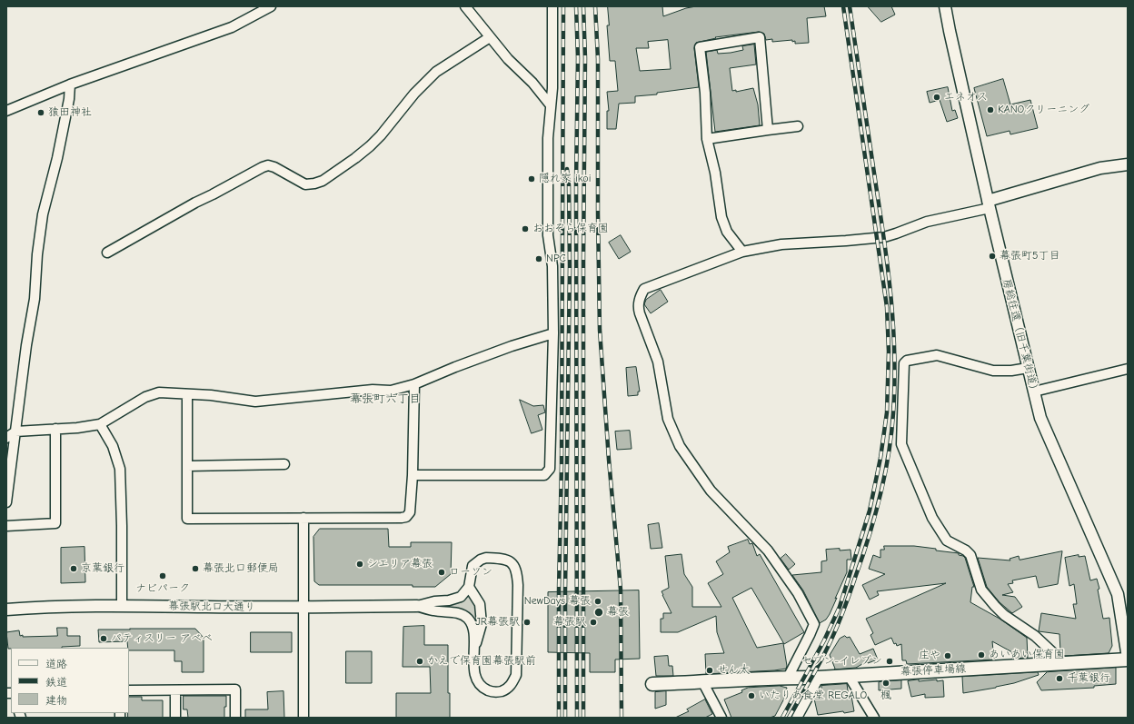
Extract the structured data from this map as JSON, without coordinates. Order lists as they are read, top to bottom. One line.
{"streets":{"main road":["幕張停車場線"],"street":["房総往還（旧千葉街道）","幕張駅北口大通り"]},"crossings":[["房総往還（旧千葉街道）","幕張停車場線"]],"districts":["幕張町六丁目"],"places":["エネオス","KANOクリーニング","猿田神社","隠れ家 ikoi","おおぞら保育園","幕張町5丁目","NPC","シエリア幕張","京葉銀行","幕張北口郵便局","ローソン","ナビパーク","NewDays 幕張","幕張","JR幕張駅","幕張駅","パティスリー アベベ","あいあい保育園","庄や","かえで保育園幕張駅前","セブン-イレブン","せん太","千葉銀行","楓","いたりあ食堂 REGALO"],"legend":["道路","鉄道","建物"]}
